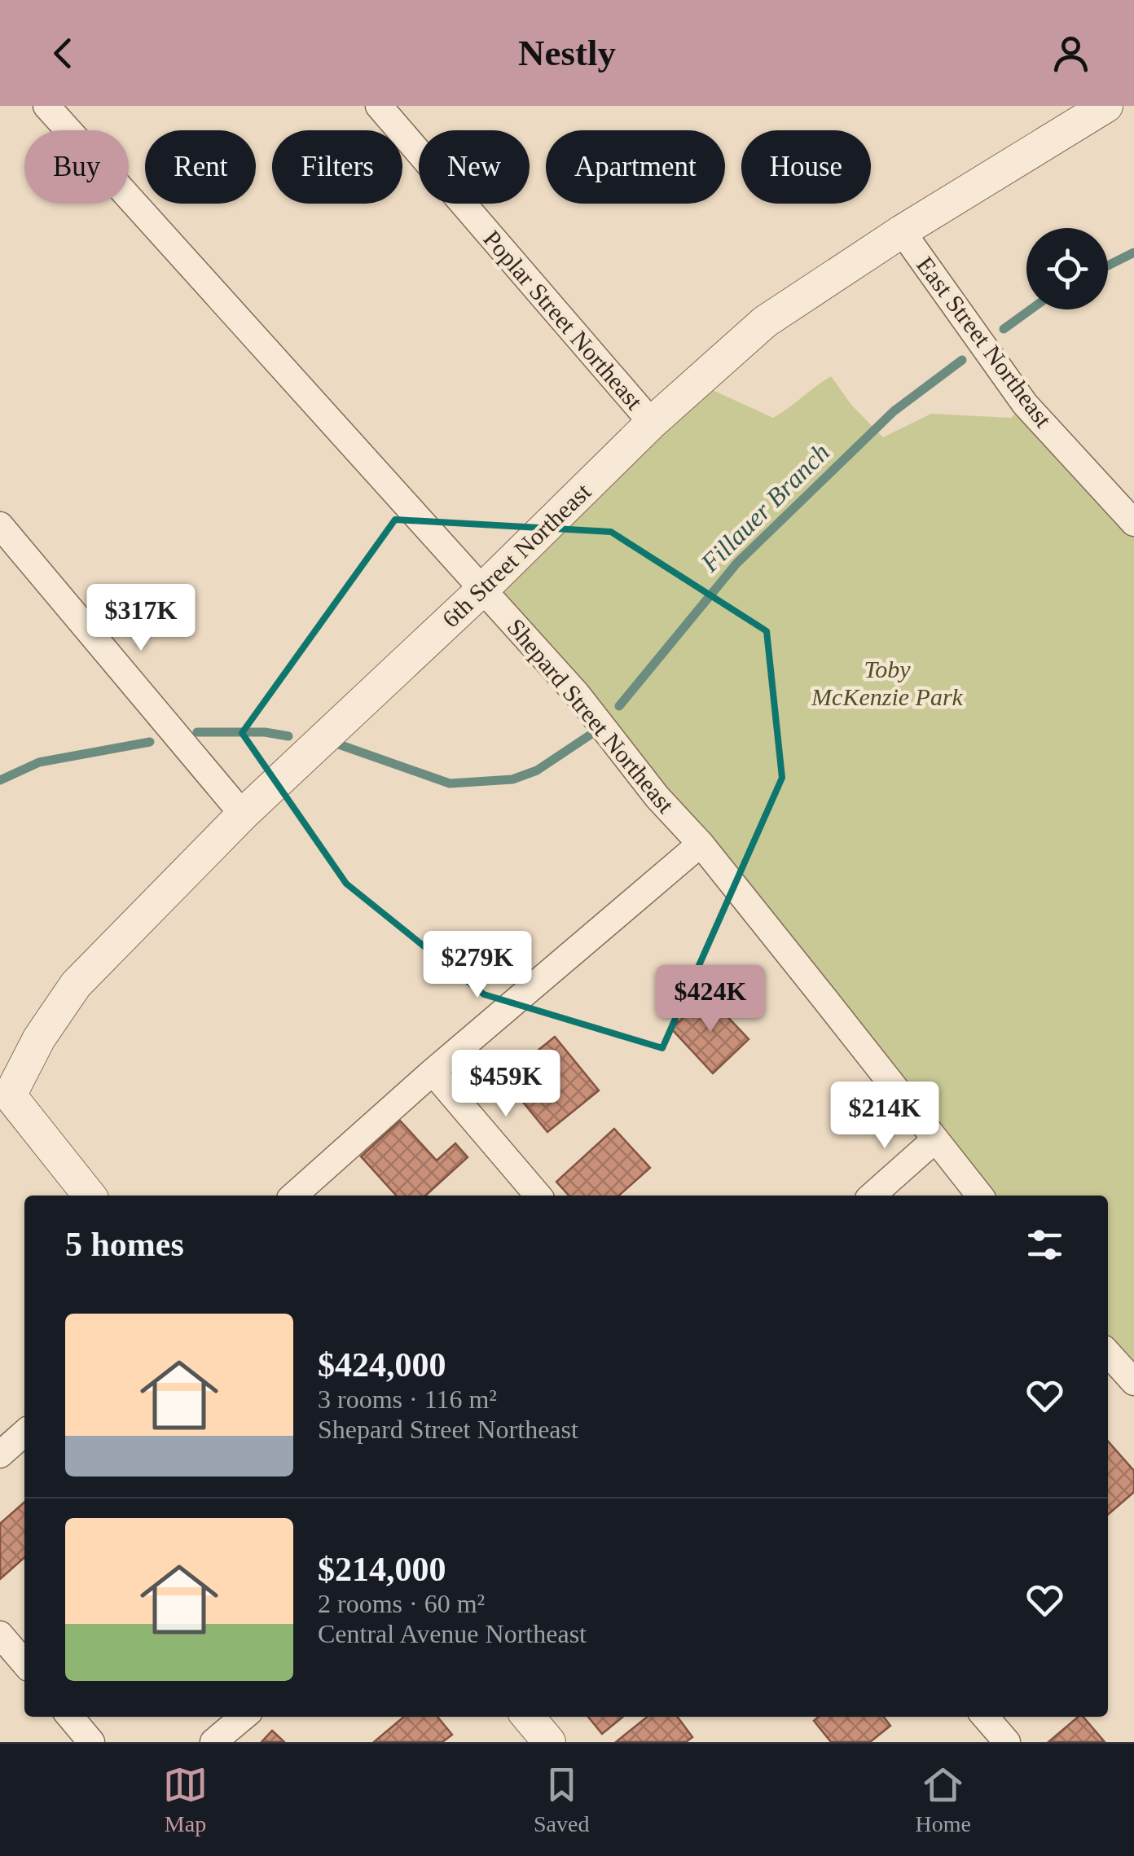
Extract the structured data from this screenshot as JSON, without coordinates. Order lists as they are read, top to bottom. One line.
{"streets":{"street":["Poplar Street Northeast","East Street Northeast","6th Street Northeast","Shepard Street Northeast"]},"crossings":[["Poplar Street Northeast","6th Street Northeast"],["East Street Northeast","6th Street Northeast"],["6th Street Northeast","Shepard Street Northeast"]],"water":["Fillauer Branch"],"parks":["Toby McKenzie Park"],"page":{"header":"Nestly","chip":["Buy","Rent","Filters","New","Apartment","House"],"price":["$317K","$279K","$424K","$459K","$214K"],"heading":"5 homes","list":[{"name":"$424,000","note":"3 rooms · 116 m² · Shepard Street Northeast"},{"name":"$214,000","note":"2 rooms · 60 m² · Central Avenue Northeast"}],"tabs":["Map","Saved","Home"]}}
